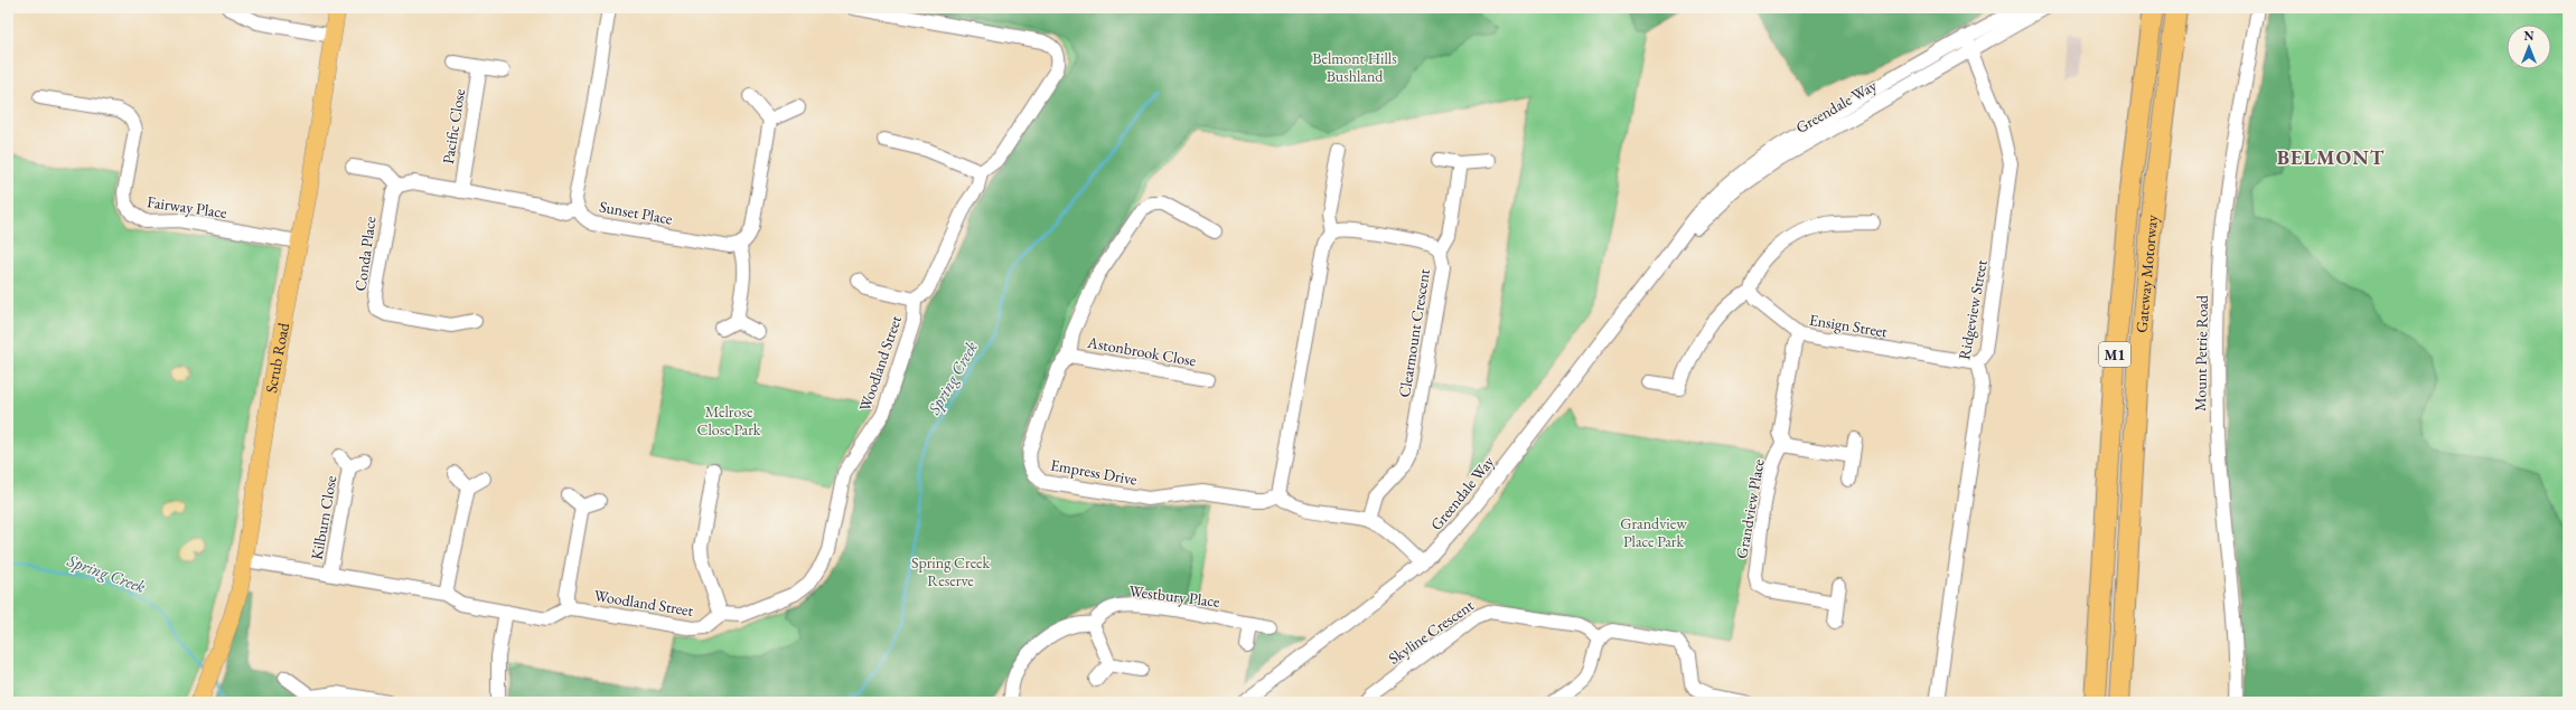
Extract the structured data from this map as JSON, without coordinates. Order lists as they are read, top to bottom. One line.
{"streets":{"highway":["Gateway Motorway","M1"],"main road":["Scrub Road"],"street":["Greendale Way","Pacific Close","Fairway Place","Sunset Place","Conda Place","Ridgeview Street","Ensign Street","Clearmount Crescent","Astonbrook Close","Mount Petrie Road","Woodland Street","Empress Drive","Grandview Place","Kilburn Close","Westbury Place","Skyline Crescent"]},"crossings":[["Greendale Way","Ridgeview Street"],["Fairway Place","Scrub Road"],["Ridgeview Street","Ensign Street"],["Ensign Street","Grandview Place"],["Astonbrook Close","Empress Drive"]],"districts":["BELMONT"],"water":["Spring Creek"],"parks":["Belmont Hills Bushland","Melrose Close Park","Grandview Place Park","Spring Creek Reserve"],"north":"top"}
